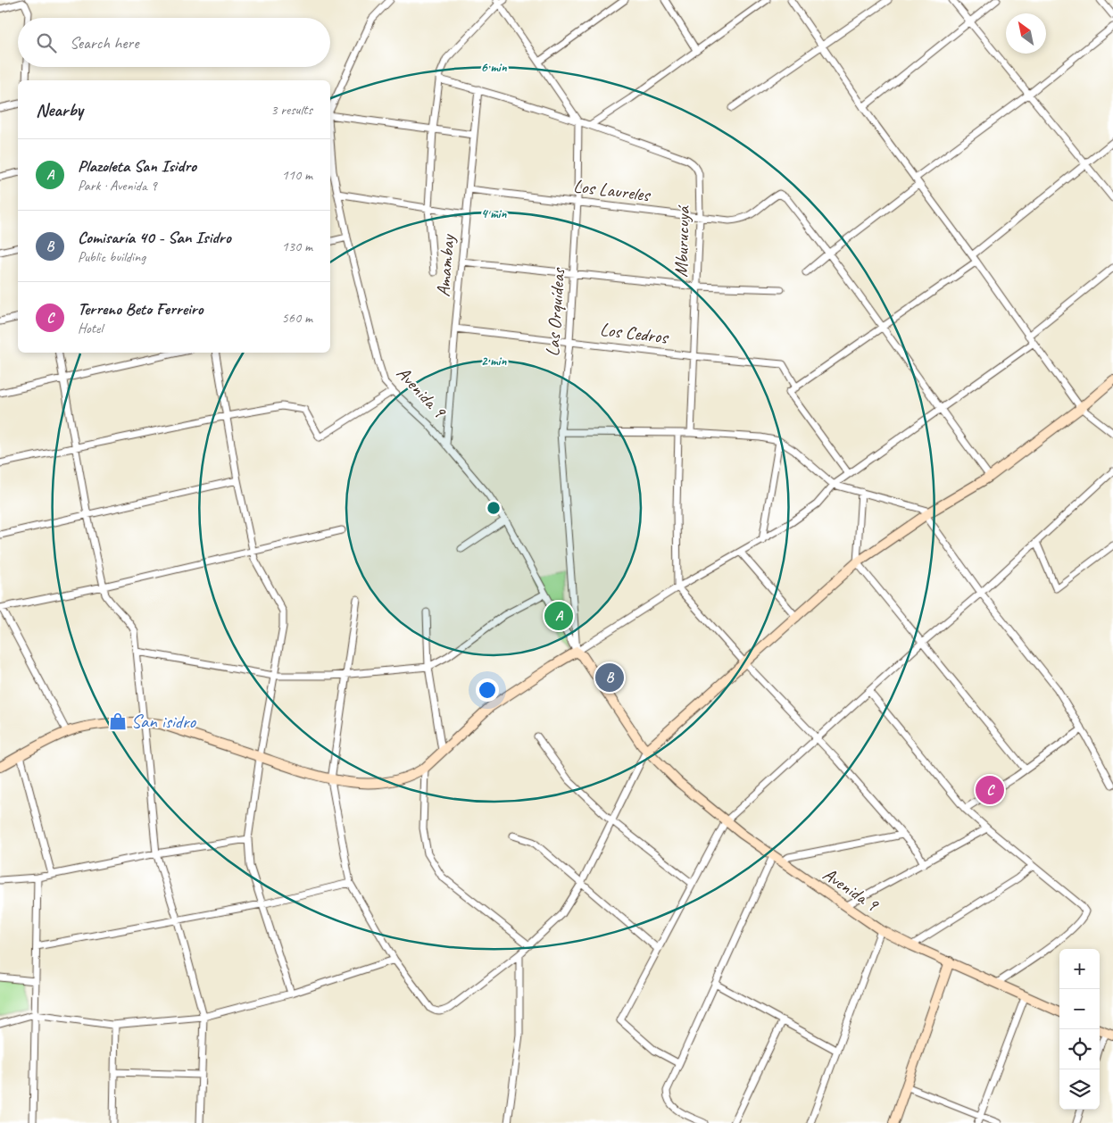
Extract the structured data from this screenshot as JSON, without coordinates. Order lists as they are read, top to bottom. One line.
{"streets":{"main road":["Avenida 9"],"street":["Los Laureles","Mburucuyá","Amambay","Las Orquídeas","Los Cedros"]},"crossings":[["Los Laureles","Mburucuyá"],["Los Laureles","Amambay"],["Los Laureles","Las Orquídeas"],["Mburucuyá","Amambay"],["Mburucuyá","Las Orquídeas"],["Mburucuyá","Los Cedros"],["Amambay","Los Cedros"],["Amambay","Avenida 9"],["Las Orquídeas","Los Cedros"],["Las Orquídeas","Avenida 9"]],"places":{"shop":["San isidro"]},"north":"top left","page":{"search":"Search here","heading":["Nearby","3 results"],"list":[{"mark":"A","name":"Plazoleta San Isidro","note":"Park · Avenida 9","value":"110 m"},{"mark":"B","name":"Comisaría 40 - San Isidro","note":"Public building","value":"130 m"},{"mark":"C","name":"Terreno Beto Ferreiro","note":"Hotel","value":"560 m"}],"pins":["A","B","C"],"map_buttons":["+","−"]},"rings":["6 min","4 min","2 min"]}
